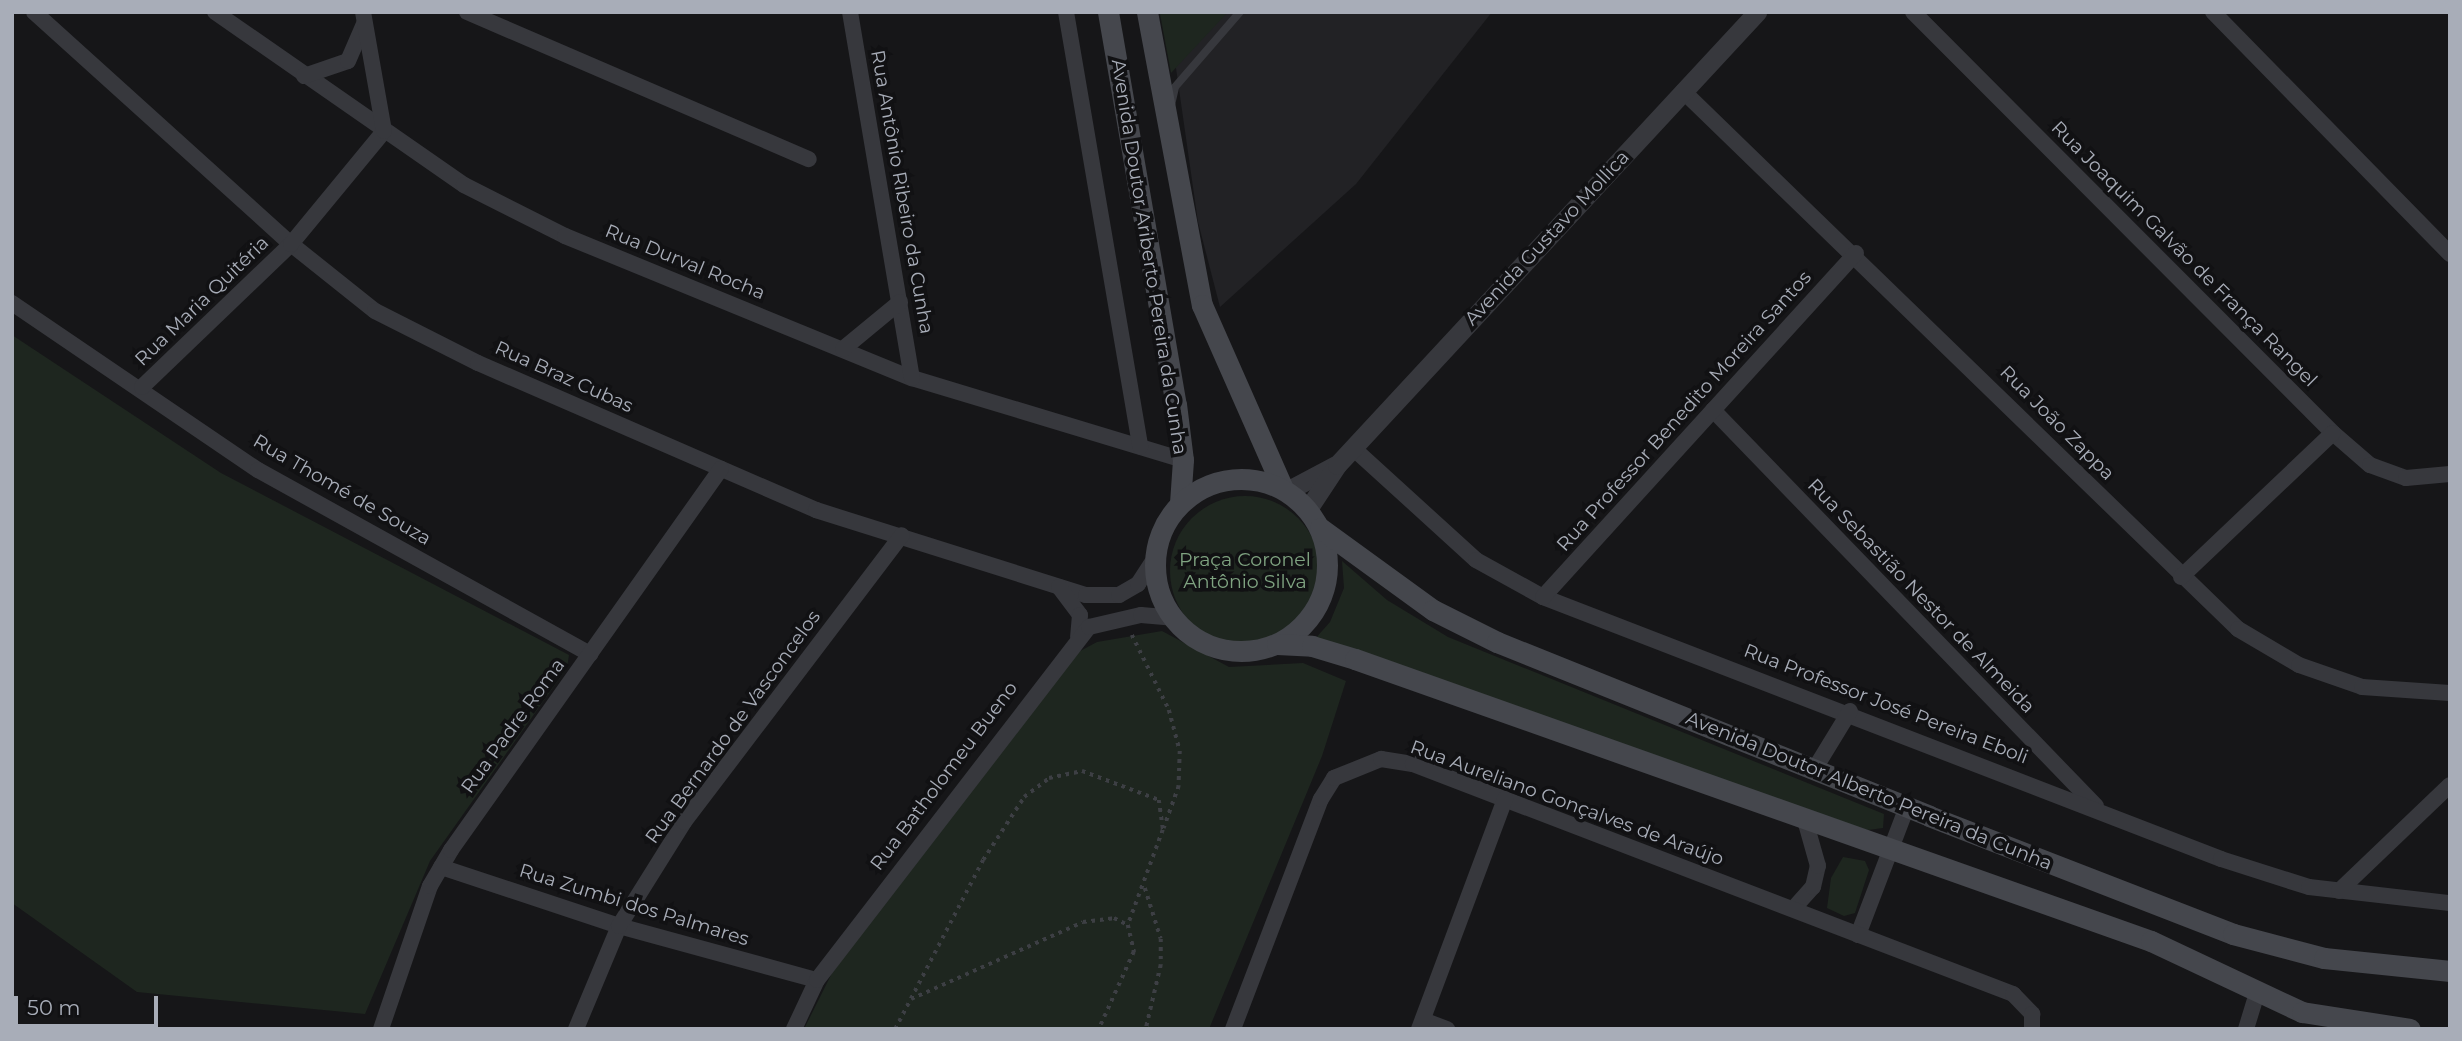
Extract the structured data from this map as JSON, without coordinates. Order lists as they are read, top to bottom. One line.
{"streets":{"main road":["Avenida Doutor Ariberto Pereira da Cunha","Avenida Doutor Alberto Pereira da Cunha"],"street":["Rua Antônio Ribeiro da Cunha","Avenida Gustavo Mollica","Rua Joaquim Galvão de França Rangel","Rua Durval Rocha","Rua Maria Quitéria","Rua Braz Cubas","Rua Professor Benedito Moreira Santos","Rua João Zappa","Rua Thomé de Souza","Rua Sebastião Nestor de Almeida","Rua Professor José Pereira Eboli","Rua Padre Roma","Rua Bernardo de Vasconcelos","Rua Batholomeu Bueno","Rua Aureliano Gonçalves de Araújo","Rua Zumbi dos Palmares"]},"crossings":[["Rua Antônio Ribeiro da Cunha","Rua Durval Rocha"],["Avenida Gustavo Mollica","Avenida Doutor Ariberto Pereira da Cunha"],["Avenida Gustavo Mollica","Rua Braz Cubas"],["Avenida Gustavo Mollica","Rua João Zappa"],["Avenida Gustavo Mollica","Rua Professor José Pereira Eboli"],["Avenida Gustavo Mollica","Rua Batholomeu Bueno"],["Avenida Gustavo Mollica","Avenida Doutor Alberto Pereira da Cunha"],["Avenida Doutor Ariberto Pereira da Cunha","Rua Durval Rocha"],["Avenida Doutor Ariberto Pereira da Cunha","Rua Braz Cubas"],["Avenida Doutor Ariberto Pereira da Cunha","Rua Batholomeu Bueno"],["Avenida Doutor Ariberto Pereira da Cunha","Avenida Doutor Alberto Pereira da Cunha"],["Rua Durval Rocha","Rua Maria Quitéria"],["Rua Maria Quitéria","Rua Braz Cubas"],["Rua Maria Quitéria","Rua Thomé de Souza"],["Rua Braz Cubas","Rua Padre Roma"],["Rua Braz Cubas","Rua Bernardo de Vasconcelos"],["Rua Braz Cubas","Rua Batholomeu Bueno"],["Rua Braz Cubas","Avenida Doutor Alberto Pereira da Cunha"],["Rua Professor Benedito Moreira Santos","Rua João Zappa"],["Rua Professor Benedito Moreira Santos","Rua Sebastião Nestor de Almeida"],["Rua Professor Benedito Moreira Santos","Rua Professor José Pereira Eboli"],["Rua Thomé de Souza","Rua Padre Roma"],["Rua Sebastião Nestor de Almeida","Rua Professor José Pereira Eboli"],["Rua Padre Roma","Rua Zumbi dos Palmares"],["Rua Bernardo de Vasconcelos","Rua Zumbi dos Palmares"],["Rua Batholomeu Bueno","Avenida Doutor Alberto Pereira da Cunha"],["Rua Batholomeu Bueno","Rua Zumbi dos Palmares"]],"parks":["Praça Coronel Antônio Silva"],"scale_bar":"50 m"}
